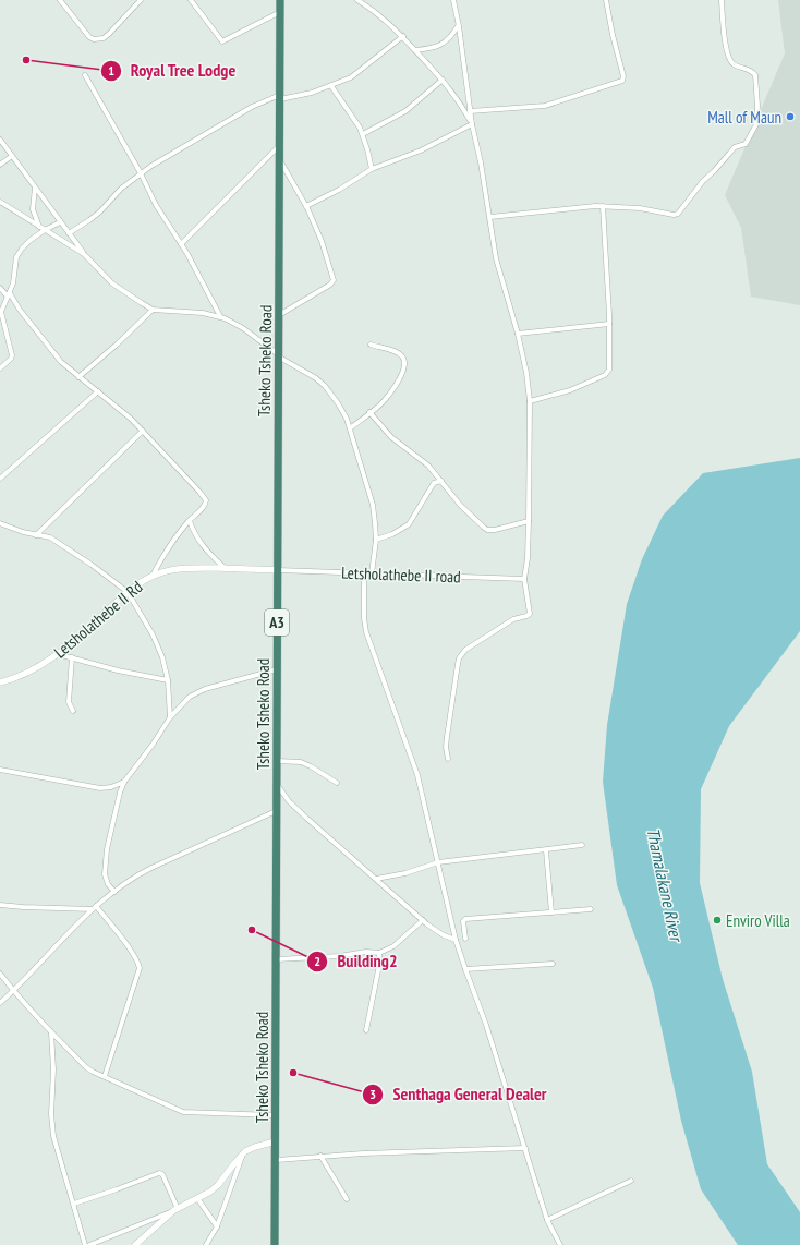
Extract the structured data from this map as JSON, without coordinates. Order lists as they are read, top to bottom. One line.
{"streets":{"highway":["Tsheko Tsheko Road","A3"],"street":["Letsholathebe II road","Letsholathebe II Rd"]},"crossings":[["Tsheko Tsheko Road","Letsholathebe II road"],["Tsheko Tsheko Road","Letsholathebe II Rd"],["Letsholathebe II road","Letsholathebe II Rd"]],"water":["Thamalakane River"],"places":["Royal Tree Lodge","Mall of Maun","Enviro Villa","Building2","Senthaga General Dealer"]}
